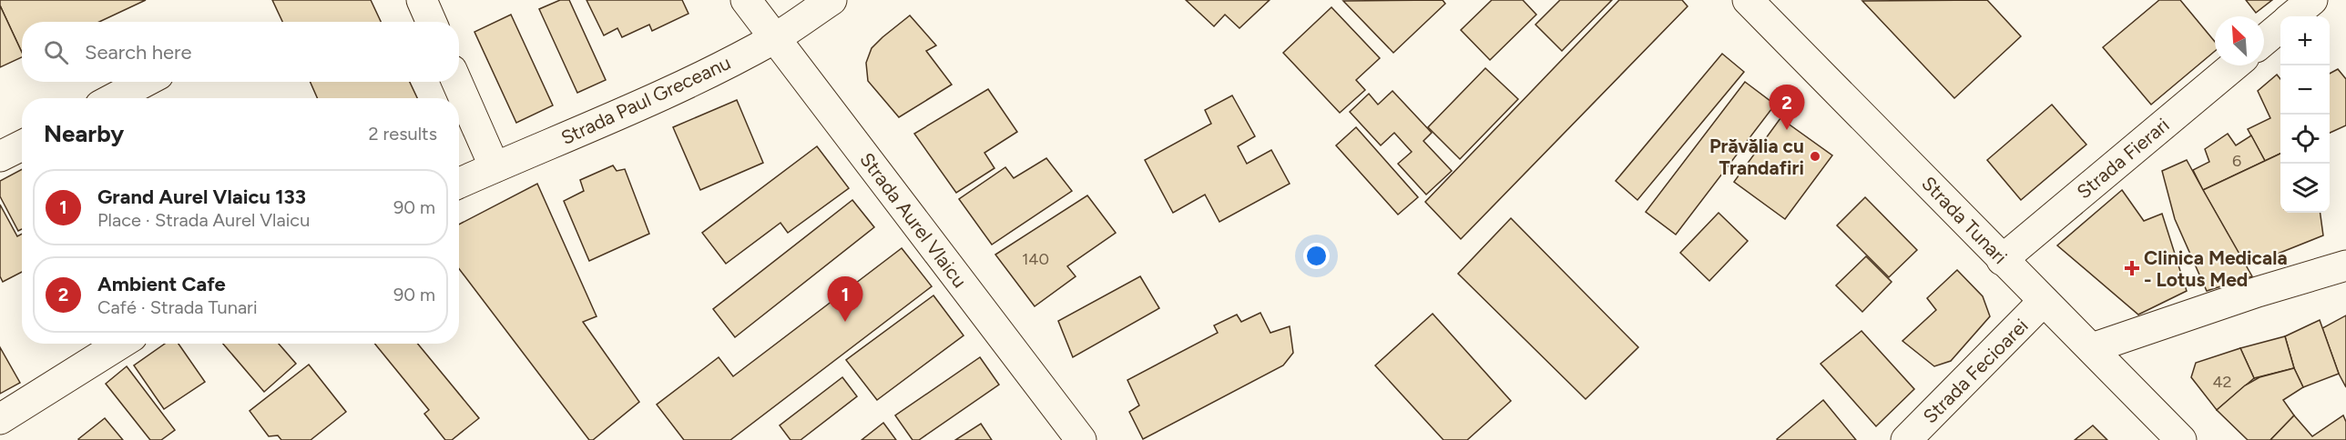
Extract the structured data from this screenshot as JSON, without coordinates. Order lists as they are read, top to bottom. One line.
{"streets":{"street":["Strada Paul Greceanu","Strada Fierari","Strada Aurel Vlaicu","Strada Tunari","Strada Fecioarei"]},"crossings":[["Strada Paul Greceanu","Strada Aurel Vlaicu"],["Strada Fierari","Strada Tunari"],["Strada Tunari","Strada Fecioarei"]],"places":{"other":["Prăvălia cu Trandafiri"],"health":["Clinica Medicala - Lotus Med"]},"house_numbers":["6","140","42"],"north":"top left","page":{"map_buttons":["+","−"],"search":"Search here","pins":["2","1"],"heading":["Nearby","2 results"],"list":[{"mark":"1","name":"Grand Aurel Vlaicu 133","note":"Place · Strada Aurel Vlaicu","value":"90 m"},{"mark":"2","name":"Ambient Cafe","note":"Café · Strada Tunari","value":"90 m"}]}}
